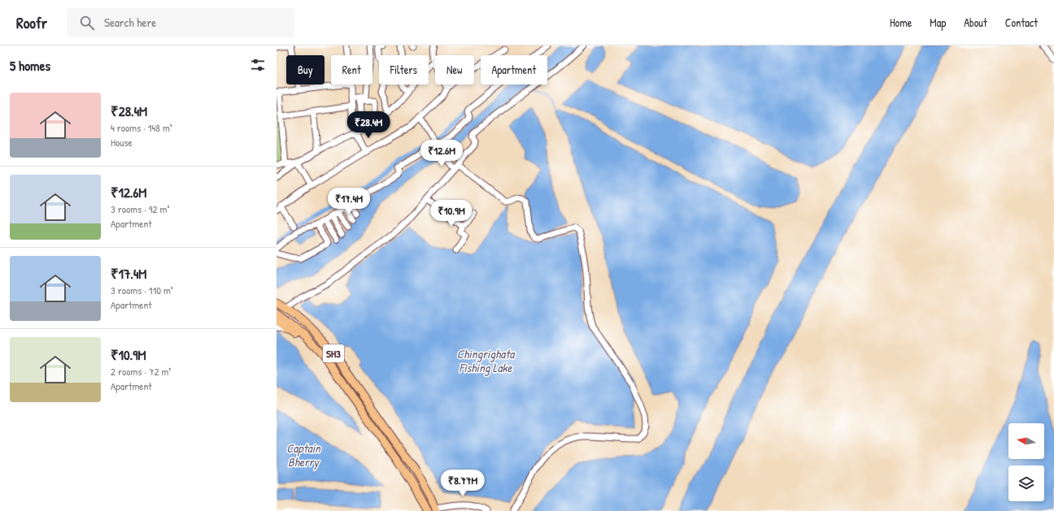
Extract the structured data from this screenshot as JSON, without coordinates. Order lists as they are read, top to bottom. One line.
{"streets":{"main road":["SH3"]},"water":["Chingrighata Fishing Lake","Captain Bherry"],"north":"left","page":{"header":"Roofr","search":"Search here","nav":["Home","Map","About","Contact"],"heading":"5 homes","chip":["Buy","Rent","Filters","New","Apartment"],"list":[{"name":"₹28.4M","note":"4 rooms · 148 m² · House"},{"name":"₹12.6M","note":"3 rooms · 92 m² · Apartment"},{"name":"₹17.4M","note":"3 rooms · 110 m² · Apartment"},{"name":"₹10.9M","note":"2 rooms · 72 m² · Apartment"}],"price":["₹28.4M","₹12.6M","₹17.4M","₹10.9M","₹8.77M"]}}
